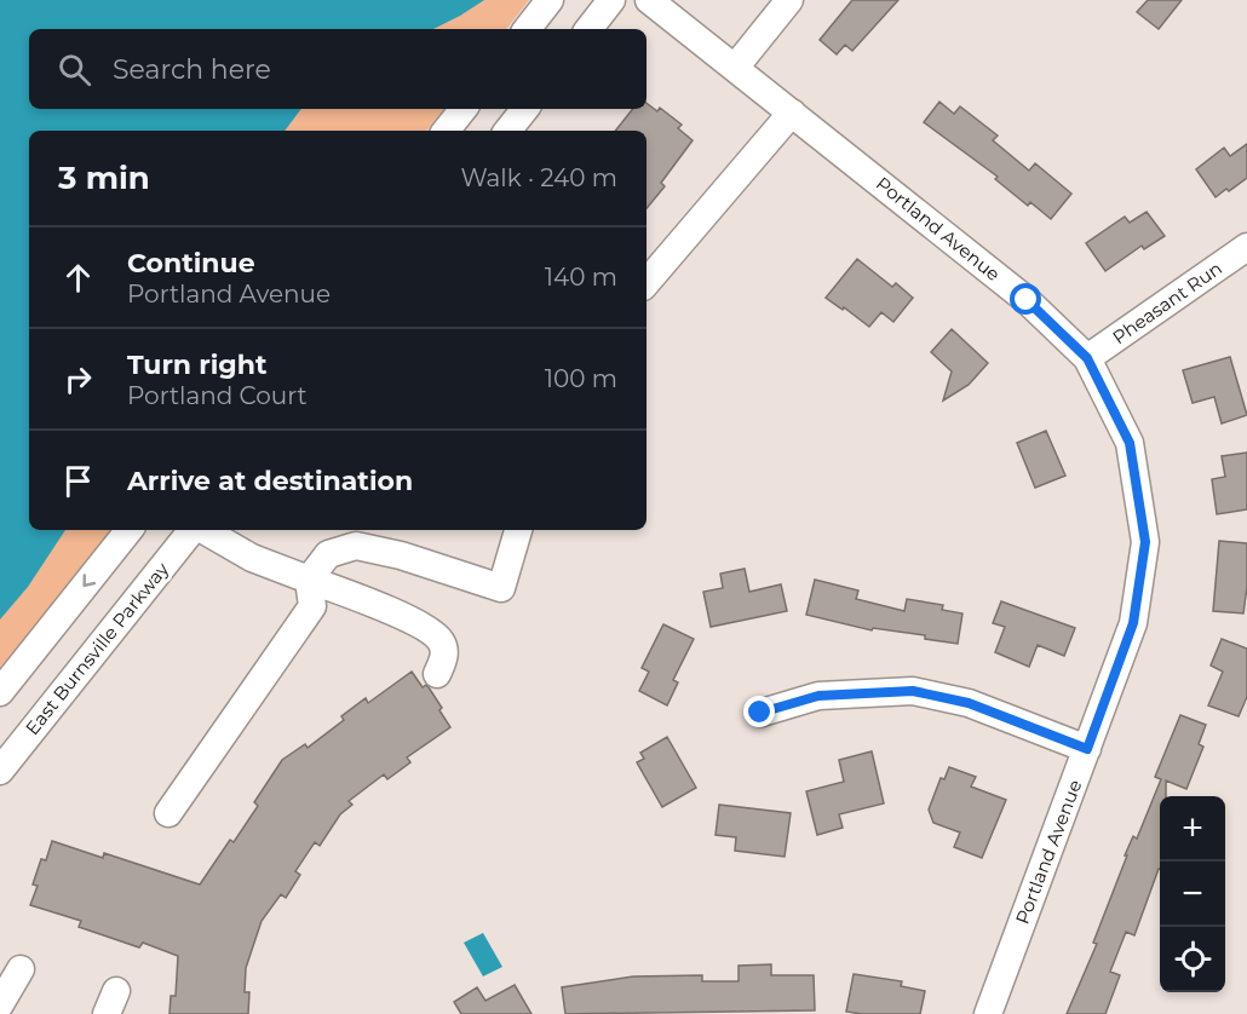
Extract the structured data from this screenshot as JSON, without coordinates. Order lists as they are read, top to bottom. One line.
{"streets":{"street":["Portland Avenue","Pheasant Run","East Burnsville Parkway"]},"crossings":[["Portland Avenue","Pheasant Run"]],"page":{"search":"Search here","heading":["3 min","Walk · 240 m"],"list":[["Continue","Portland Avenue","140 m"],["Turn right","Portland Court","100 m"],"Arrive at destination"],"map_buttons":["+","−"]}}
